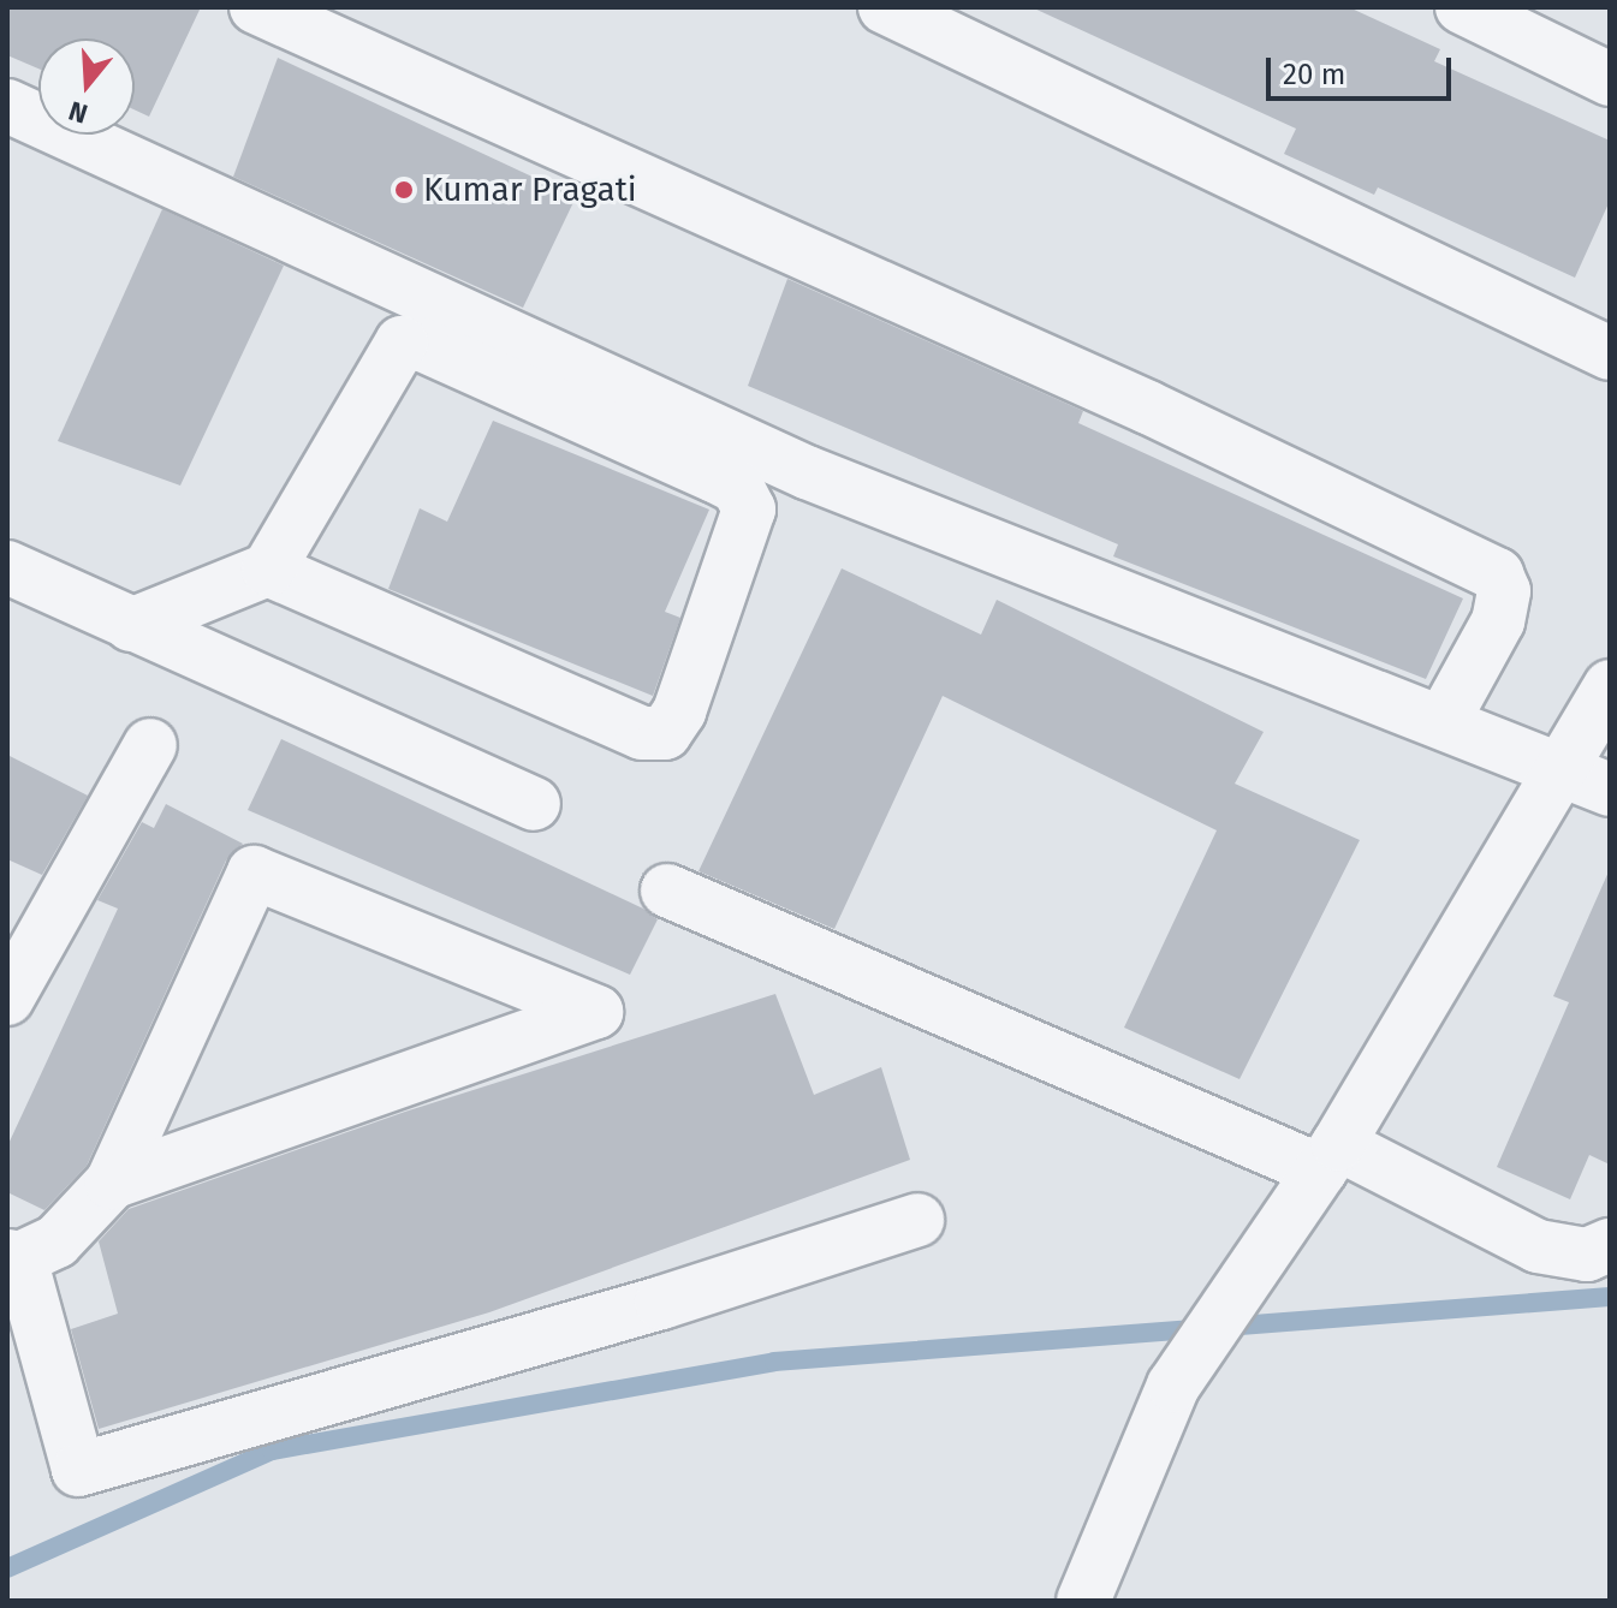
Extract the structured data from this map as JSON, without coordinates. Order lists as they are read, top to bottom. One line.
{"places":["Kumar Pragati"],"scale_bar":"20 m","north":"bottom"}
